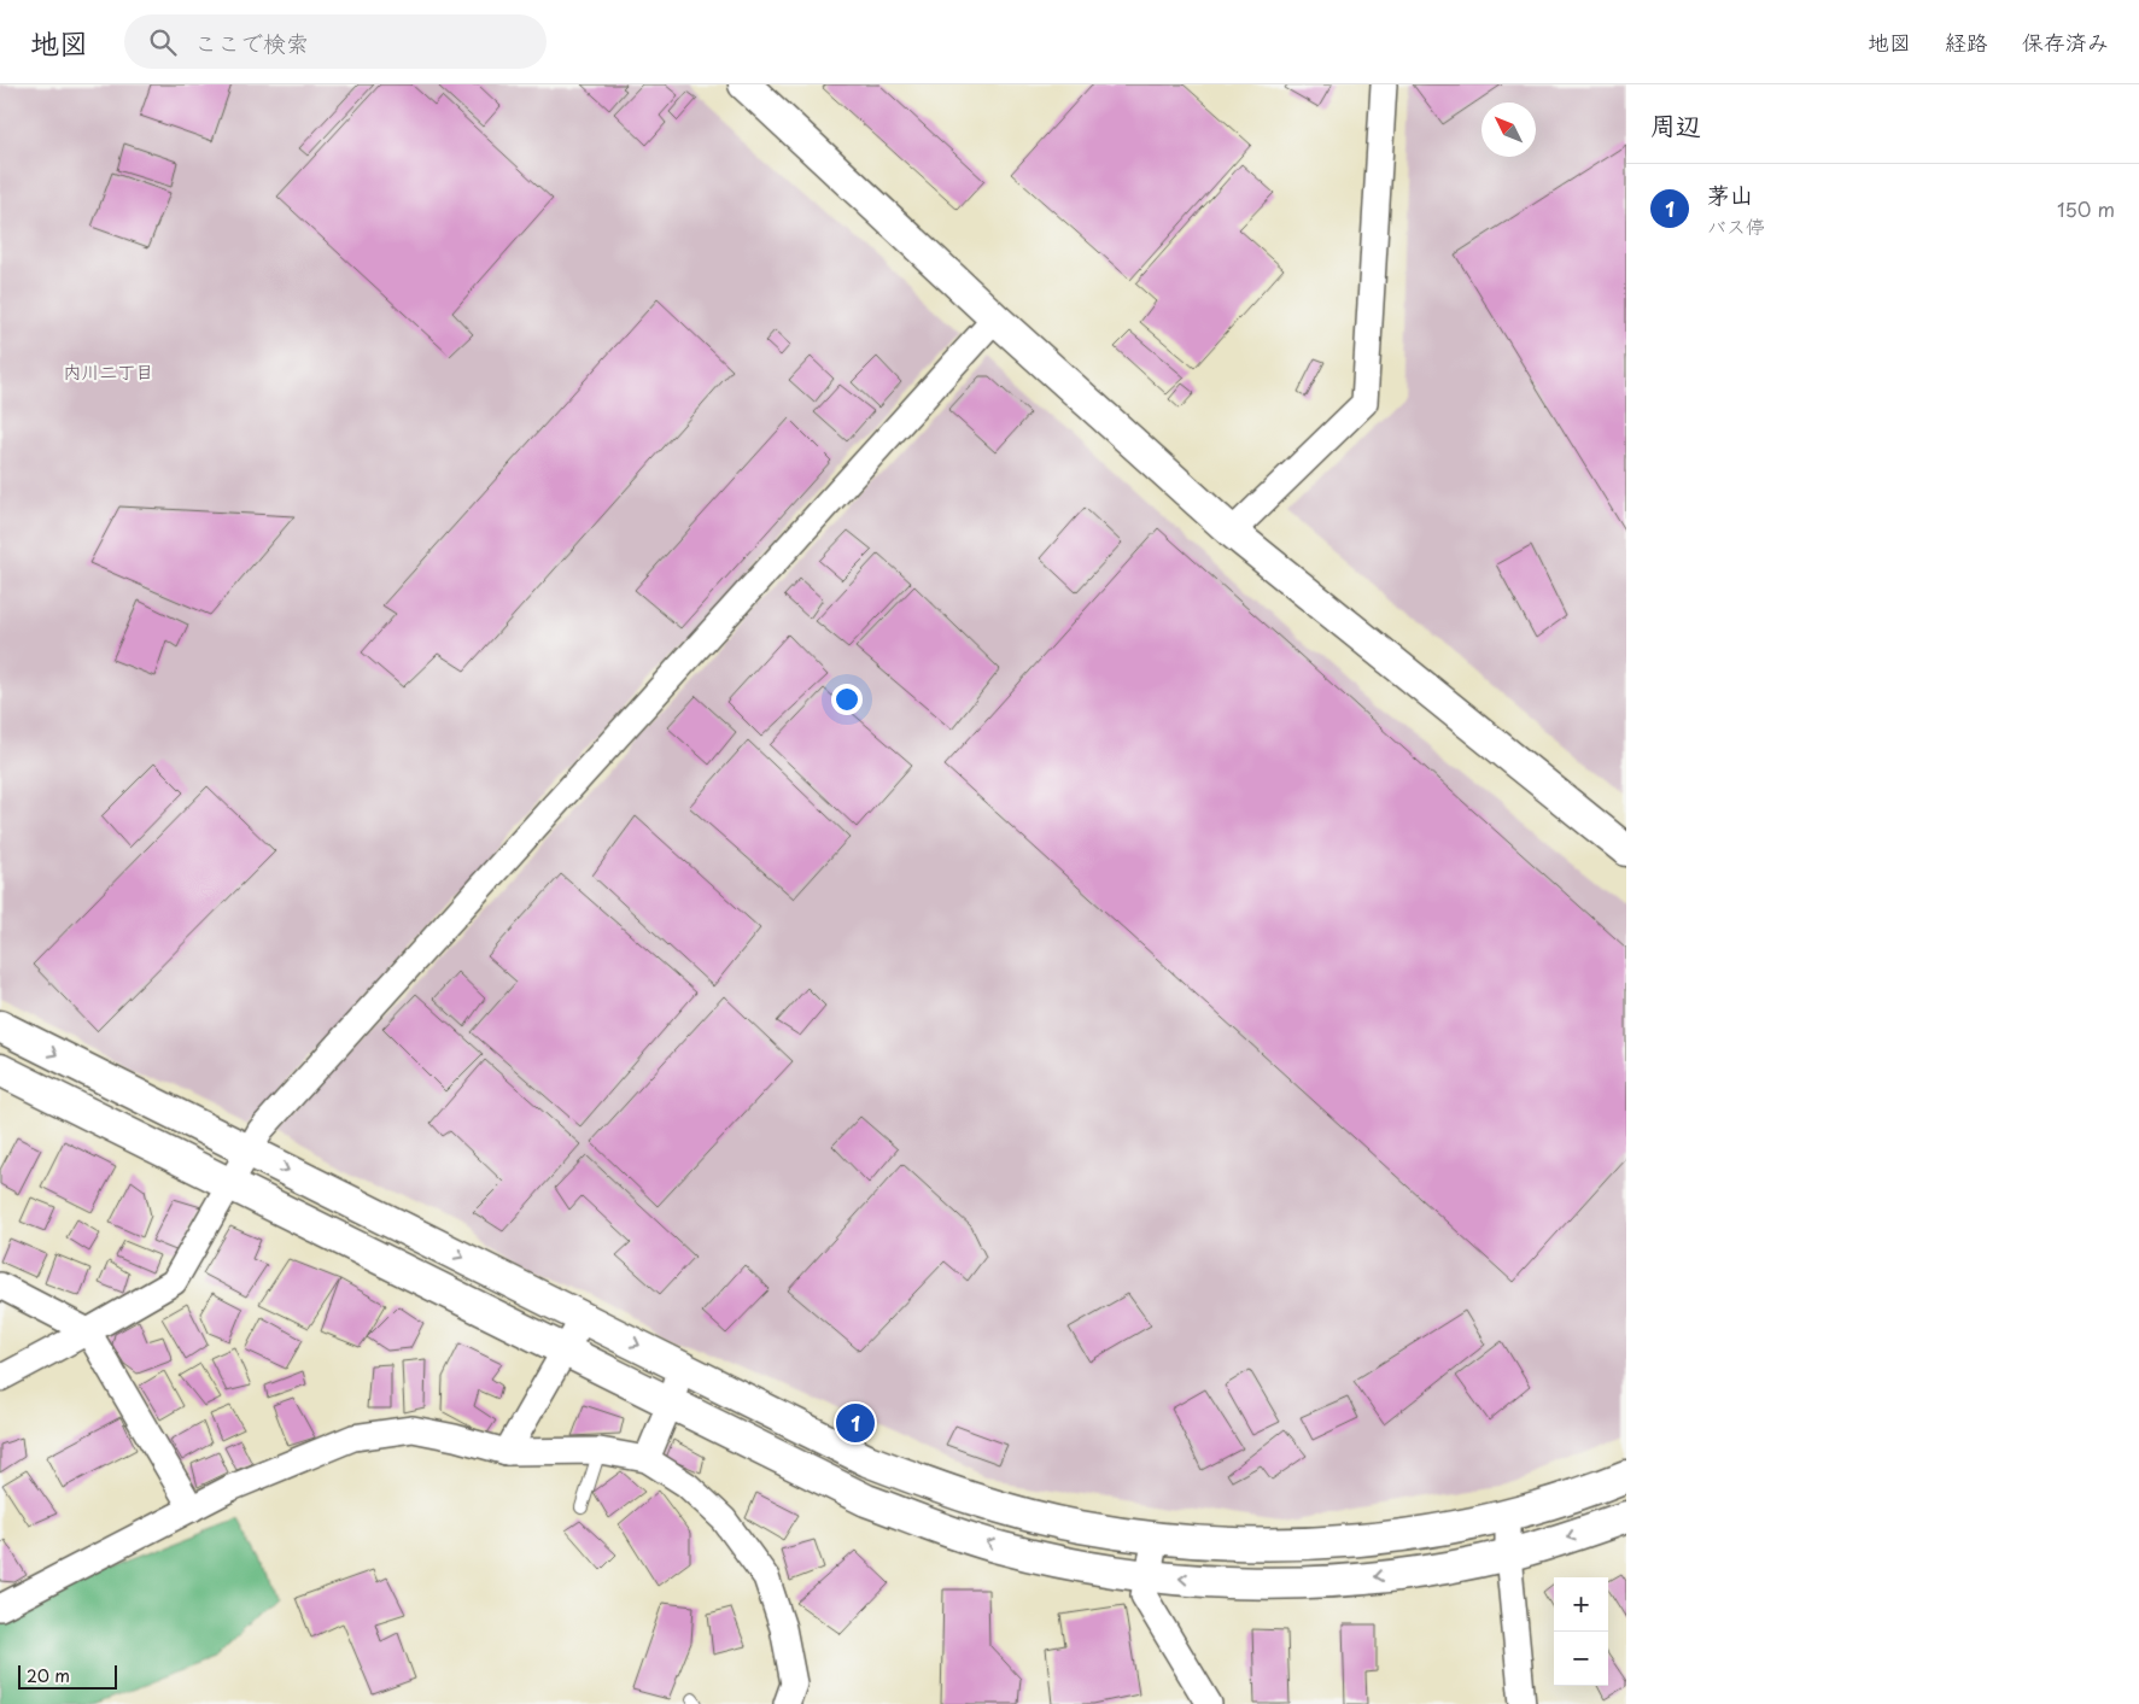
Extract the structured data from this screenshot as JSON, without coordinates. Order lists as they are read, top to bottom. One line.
{"districts":["内川二丁目"],"scale_bar":"20 m","north":"top left","page":{"header":"地図","search":"ここで検索","nav":["地図","経路","保存済み"],"heading":"周辺","list":[{"mark":"1","name":"茅山","note":"バス停","value":"150 m"}],"pins":"1","map_buttons":["+","−"],"scale":"20 m"}}
